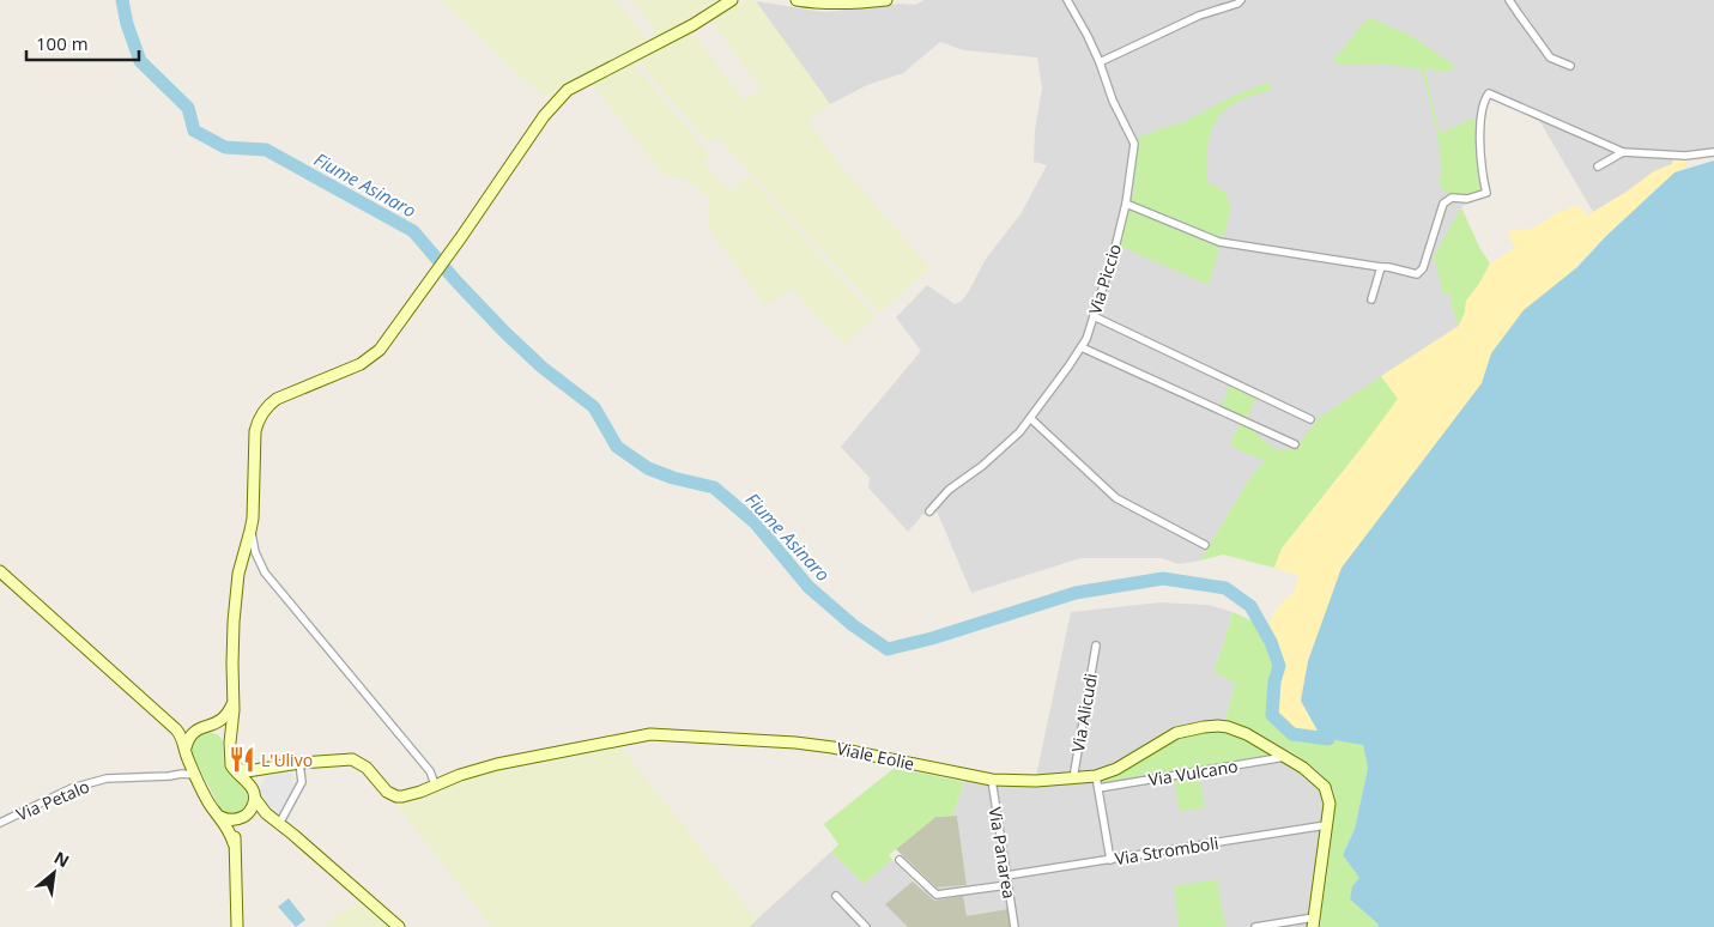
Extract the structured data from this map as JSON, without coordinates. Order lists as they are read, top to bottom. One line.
{"streets":{"street":["Via Piccio","Via Alicudi","Viale Eolie","Via Vulcano","Via Petalo","Via Stromboli","Via Panarea"]},"crossings":[["Via Alicudi","Viale Eolie"],["Viale Eolie","Via Vulcano"],["Viale Eolie","Via Stromboli"],["Viale Eolie","Via Panarea"],["Via Stromboli","Via Panarea"]],"water":["Fiume Asinaro"],"places":{"restaurant":["L'Ulivo"]},"scale_bar":"100 m","north":"top right"}
